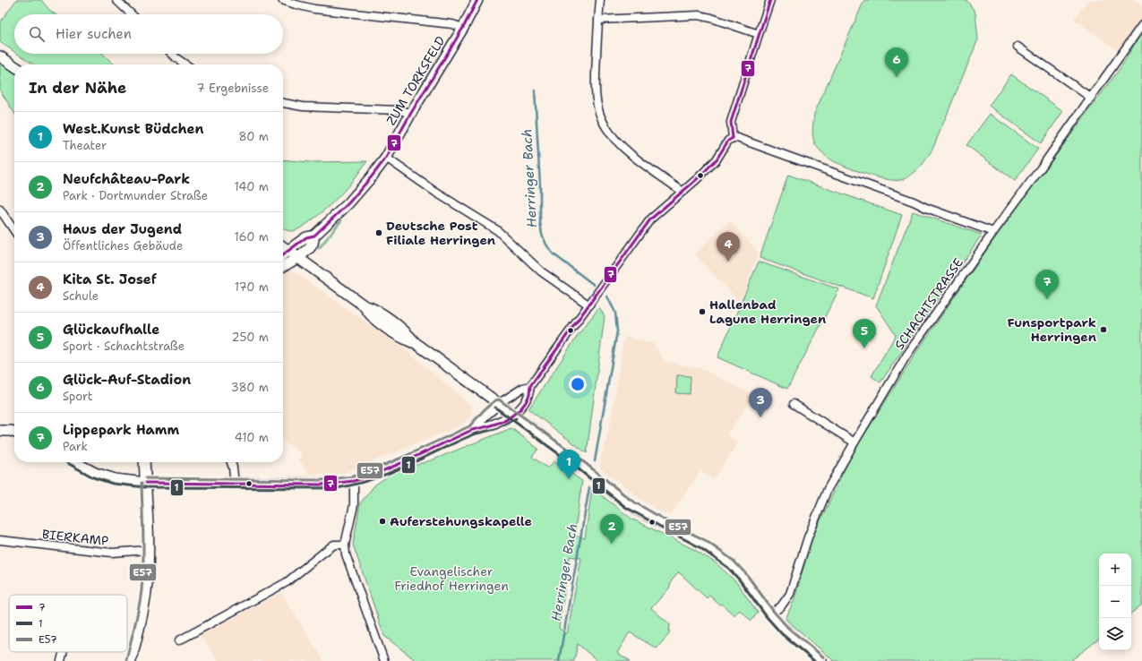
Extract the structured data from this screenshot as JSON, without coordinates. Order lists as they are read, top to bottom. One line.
{"streets":{"main road":["ZUM TORKSFELD"],"street":["SCHACHTSTRASSE","BIERKAMP"]},"water":["Herringer Bach"],"parks":["Evangelischer Friedhof Herringen"],"places":["Deutsche Post Filiale Herringen","Hallenbad Lagune Herringen","Funsportpark Herringen","Auferstehungskapelle"],"lines":["transit line 7","transit line E57","transit line 1"],"legend":["7","1","E57"],"page":{"search":"Hier suchen","pins":["6","4","7","5","3","1","2"],"heading":["In der Nähe","7 Ergebnisse"],"list":[{"mark":"1","name":"West.Kunst Büdchen","note":"Theater","value":"80 m"},{"mark":"2","name":"Neufchâteau-Park","note":"Park · Dortmunder Straße","value":"140 m"},{"mark":"3","name":"Haus der Jugend","note":"Öffentliches Gebäude","value":"160 m"},{"mark":"4","name":"Kita St. Josef","note":"Schule","value":"170 m"},{"mark":"5","name":"Glückaufhalle","note":"Sport · Schachtstraße","value":"250 m"},{"mark":"6","name":"Glück-Auf-Stadion","note":"Sport","value":"380 m"},{"mark":"7","name":"Lippepark Hamm","note":"Park","value":"410 m"}],"map_buttons":["+","−"]}}
